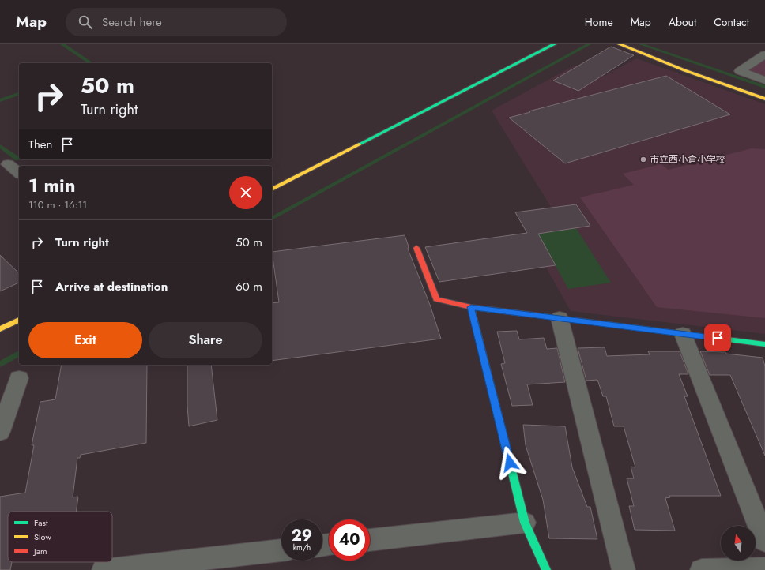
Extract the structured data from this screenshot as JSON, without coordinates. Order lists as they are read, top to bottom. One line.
{"places":["市立西小倉小学校"],"legend":["Fast","Slow","Jam"],"north":"top","page":{"header":"Map","search":"Search here","nav":["Home","Map","About","Contact"],"turn":["50 m","Turn right"],"then":"Then","heading":["1 min","110 m · 16:11"],"list":[{"name":"Turn right","value":"50 m"},{"name":"Arrive at destination","value":"60 m"}],"buttons":["Exit","Share"],"speed":"29 km/h","limit":"40"}}
